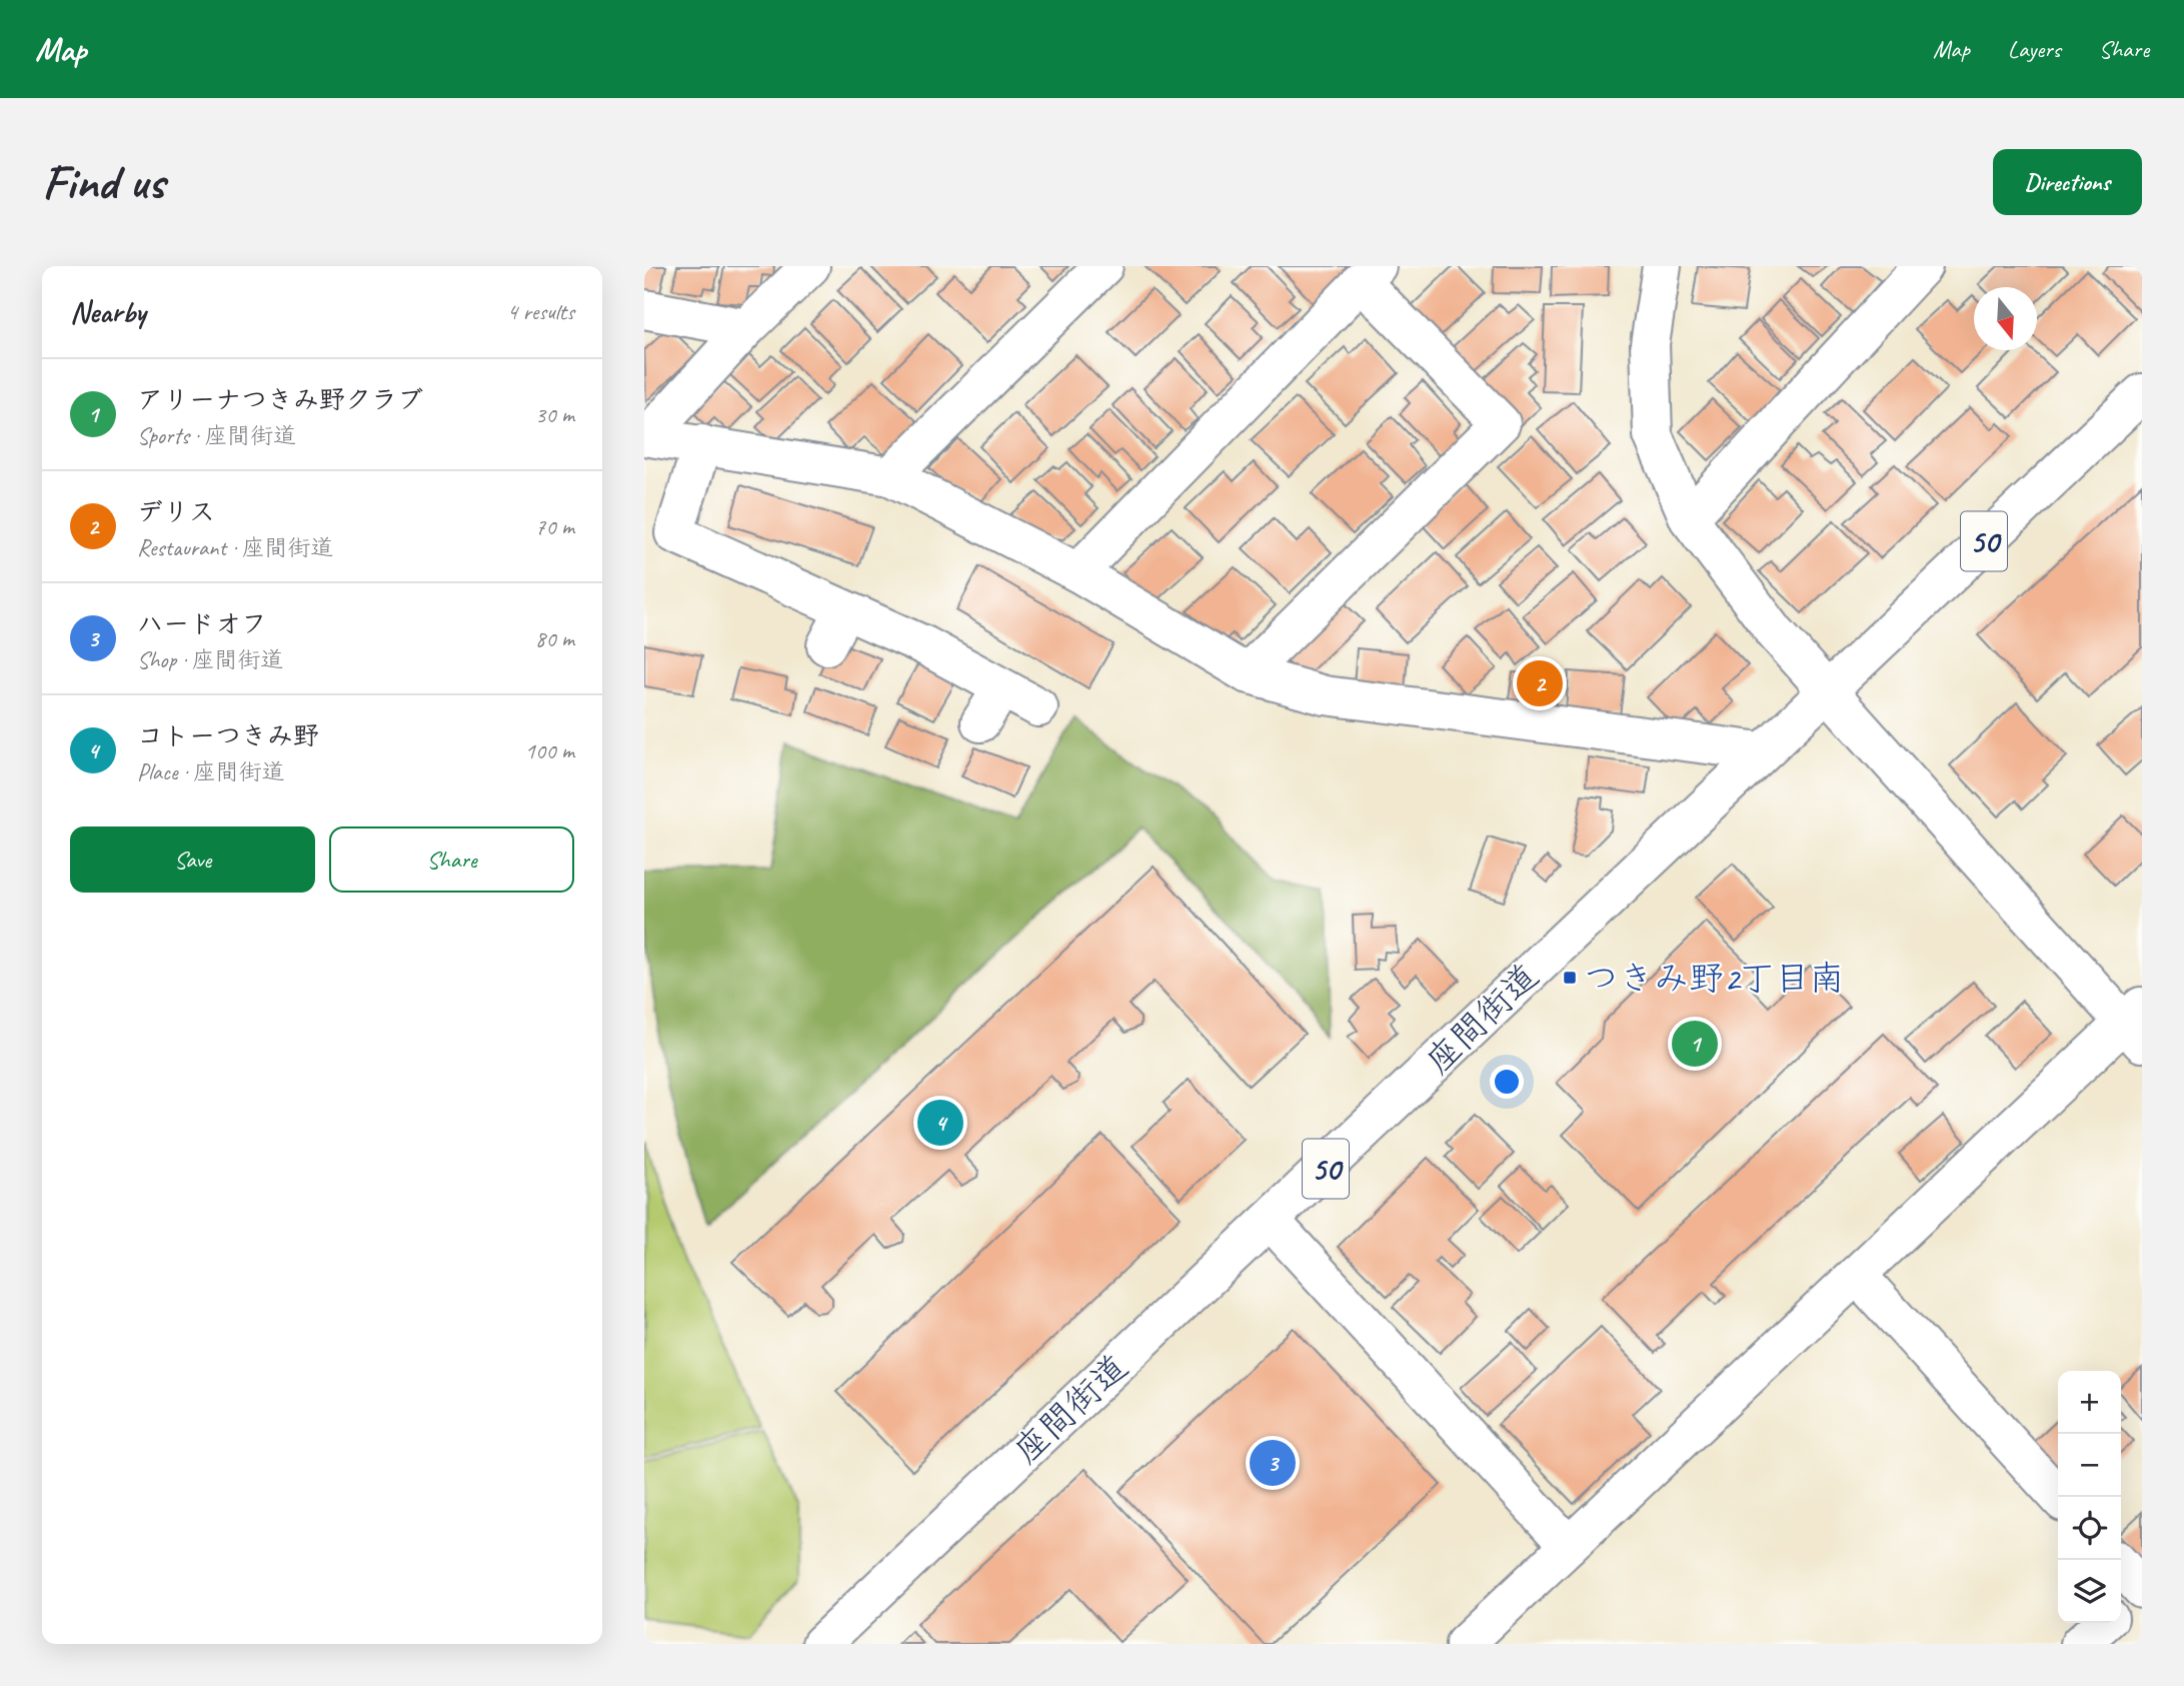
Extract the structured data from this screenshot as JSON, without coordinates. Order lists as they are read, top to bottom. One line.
{"streets":{"street":["50","座間街道"]},"places":{"transit":["つきみ野2丁目南"]},"north":"bottom","page":{"header":"Map","nav":["Map","Layers","Share"],"buttons":["Directions",["Save","Share"]],"title":"Find us","heading":["Nearby","4 results"],"list":[{"mark":"1","name":"アリーナつきみ野クラブ","note":"Sports · 座間街道","value":"30 m"},{"mark":"2","name":"デリス","note":"Restaurant · 座間街道","value":"70 m"},{"mark":"3","name":"ハードオフ","note":"Shop · 座間街道","value":"80 m"},{"mark":"4","name":"コトーつきみ野","note":"Place · 座間街道","value":"100 m"}],"pins":["2","1","4","3"],"map_buttons":["+","−"]}}
